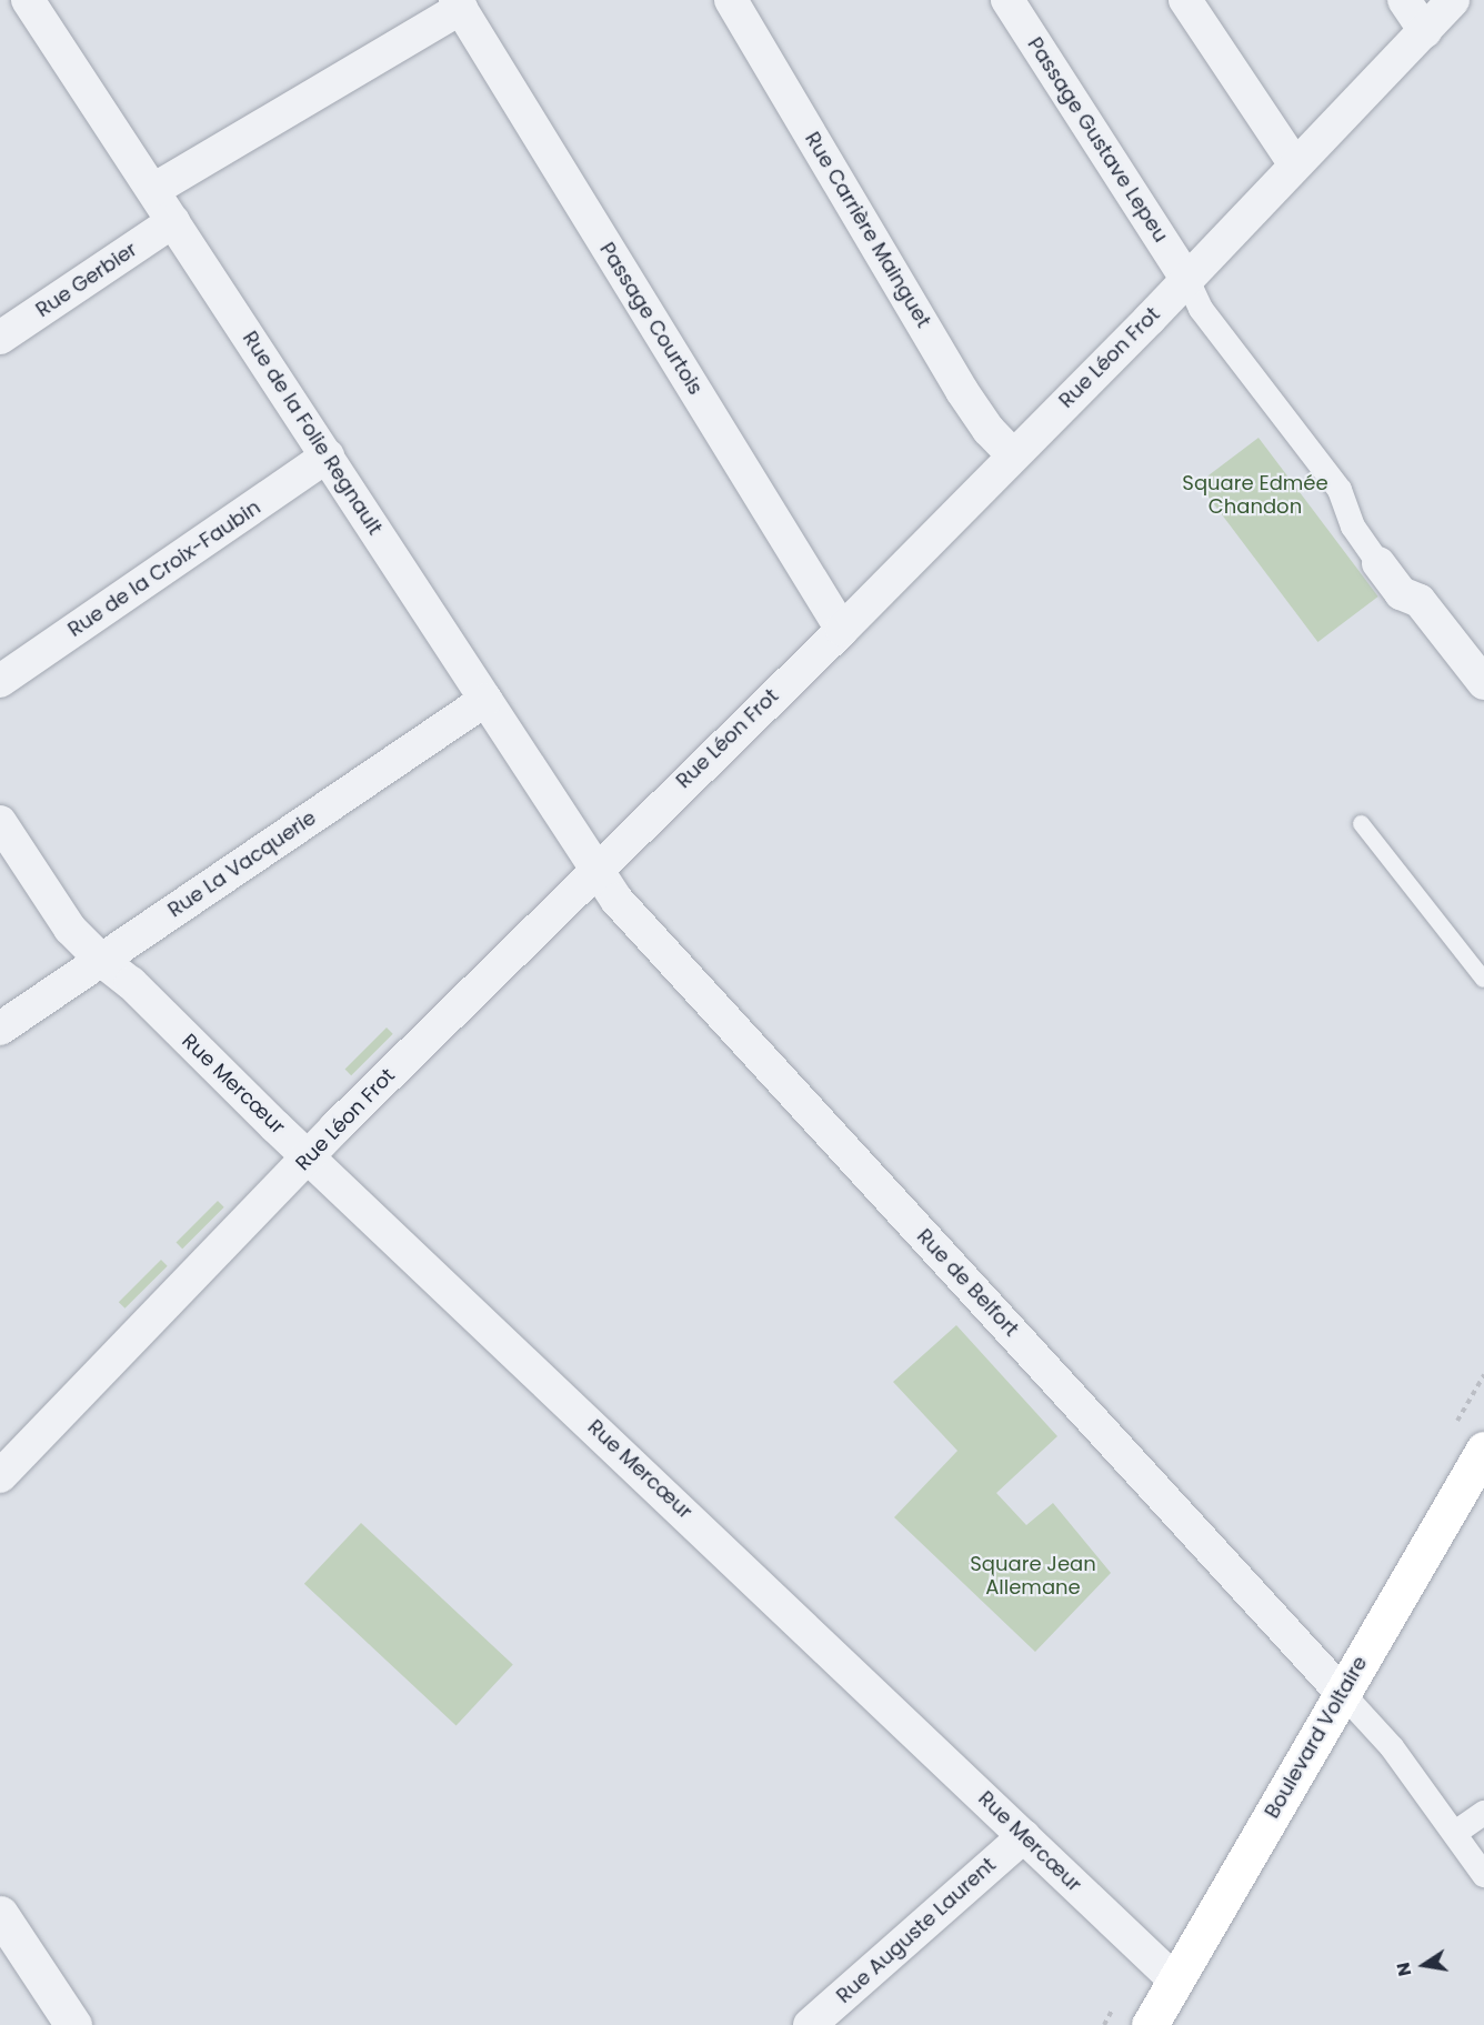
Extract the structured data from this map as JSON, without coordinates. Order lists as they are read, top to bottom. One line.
{"streets":{"main road":["Boulevard Voltaire"],"street":["Passage Gustave Lepeu","Rue Carrière Mainguet","Rue Gerbier","Passage Courtois","Rue Léon Frot","Rue de la Folie Regnault","Rue de la Croix-Faubin","Rue La Vacquerie","Rue Mercœur","Rue de Belfort","Rue Auguste Laurent"]},"crossings":[["Passage Gustave Lepeu","Rue Léon Frot"],["Rue Carrière Mainguet","Rue Léon Frot"],["Rue Gerbier","Rue de la Folie Regnault"],["Passage Courtois","Rue Léon Frot"],["Passage Courtois","Rue de la Folie Regnault"],["Rue Léon Frot","Rue de la Folie Regnault"],["Rue Léon Frot","Rue Mercœur"],["Rue Léon Frot","Rue de Belfort"],["Rue de la Folie Regnault","Rue de la Croix-Faubin"],["Rue de la Folie Regnault","Rue La Vacquerie"],["Rue de la Folie Regnault","Rue de Belfort"],["Rue La Vacquerie","Rue Mercœur"],["Rue Mercœur","Boulevard Voltaire"],["Rue Mercœur","Rue Auguste Laurent"],["Rue de Belfort","Boulevard Voltaire"]],"parks":["Square Edmée Chandon","Square Jean Allemane"],"north":"left"}
